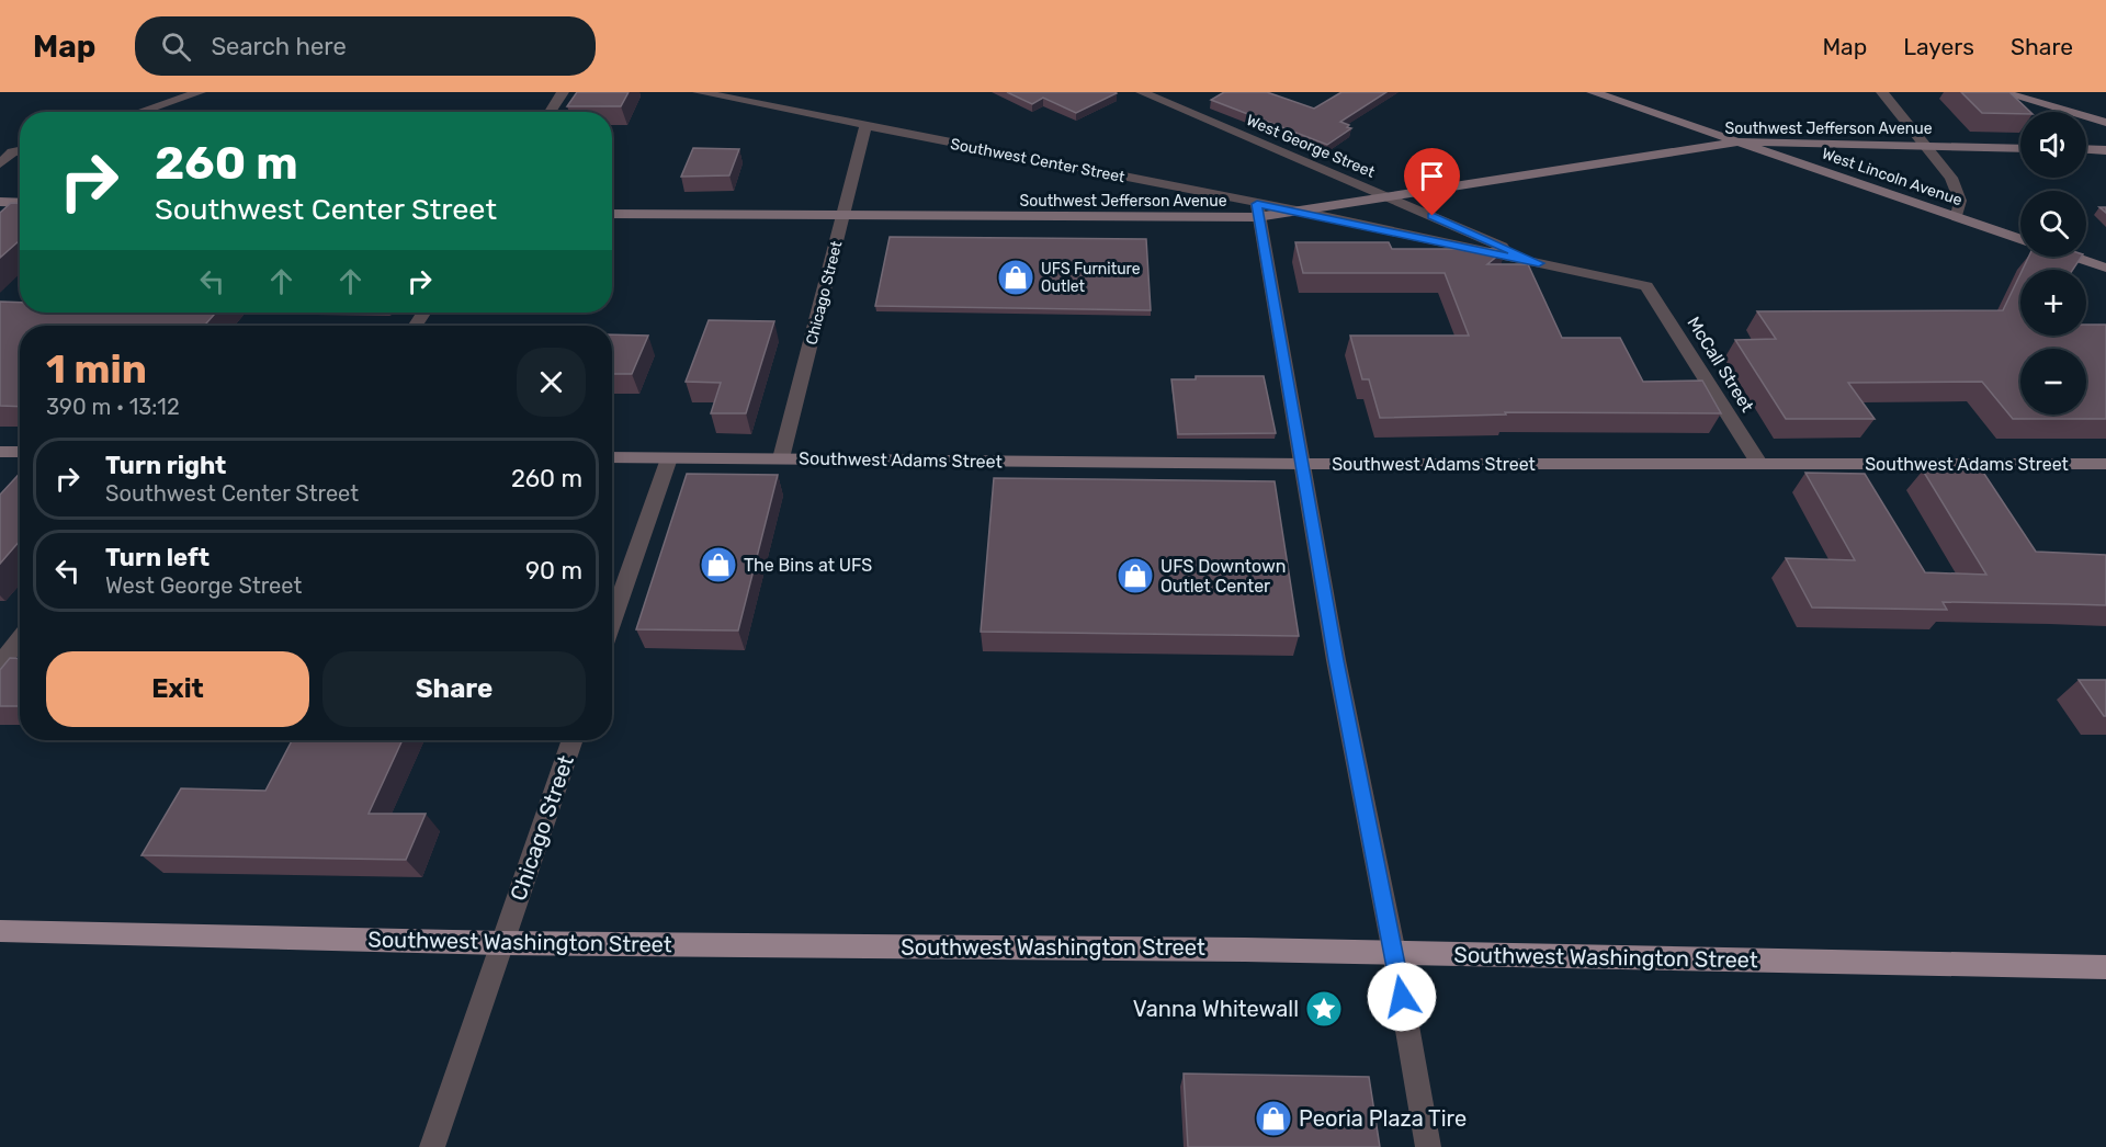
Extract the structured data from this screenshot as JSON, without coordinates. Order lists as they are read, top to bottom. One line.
{"streets":{"main road":["Southwest Jefferson Avenue","West Lincoln Avenue","Southwest Adams Street","Southwest Washington Street"],"street":["West George Street","Southwest Center Street","Chicago Street","McCall Street"]},"crossings":[["Southwest Jefferson Avenue","West George Street"],["Southwest Jefferson Avenue","Southwest Center Street"],["Southwest Jefferson Avenue","West Lincoln Avenue"],["Southwest Jefferson Avenue","Chicago Street"],["West George Street","McCall Street"],["Southwest Center Street","Chicago Street"],["Chicago Street","Southwest Adams Street"],["Chicago Street","Southwest Washington Street"],["McCall Street","Southwest Adams Street"]],"places":{"shop":["UFS Furniture Outlet","The Bins at UFS","UFS Downtown Outlet Center","Peoria Plaza Tire"],"place":["Vanna Whitewall"]},"page":{"header":"Map","search":"Search here","nav":["Map","Layers","Share"],"map_buttons":["+","−"],"turn":["260 m","Southwest Center Street"],"heading":["1 min","390 m · 13:12"],"list":[{"name":"Turn right","note":"Southwest Center Street","value":"260 m"},{"name":"Turn left","note":"West George Street","value":"90 m"}],"buttons":["Exit","Share"]}}
